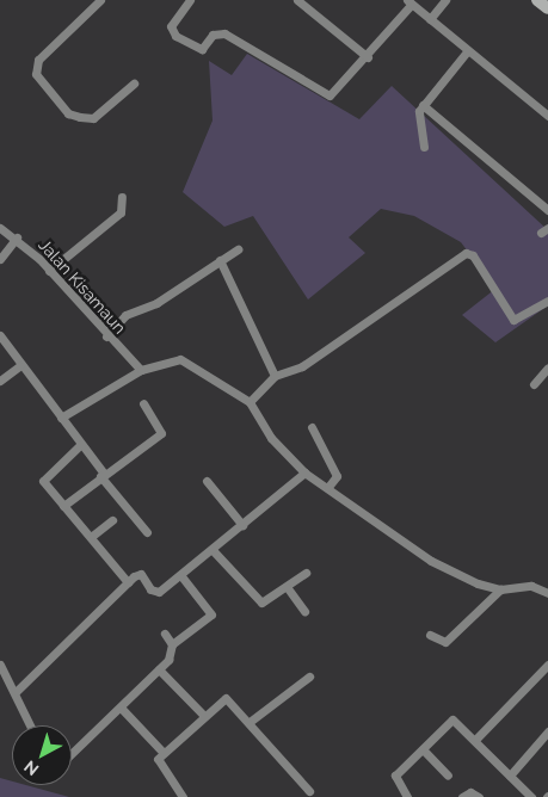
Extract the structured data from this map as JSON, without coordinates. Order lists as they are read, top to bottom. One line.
{"streets":{"street":["Jalan Kisamaun"]},"north":"bottom left"}
